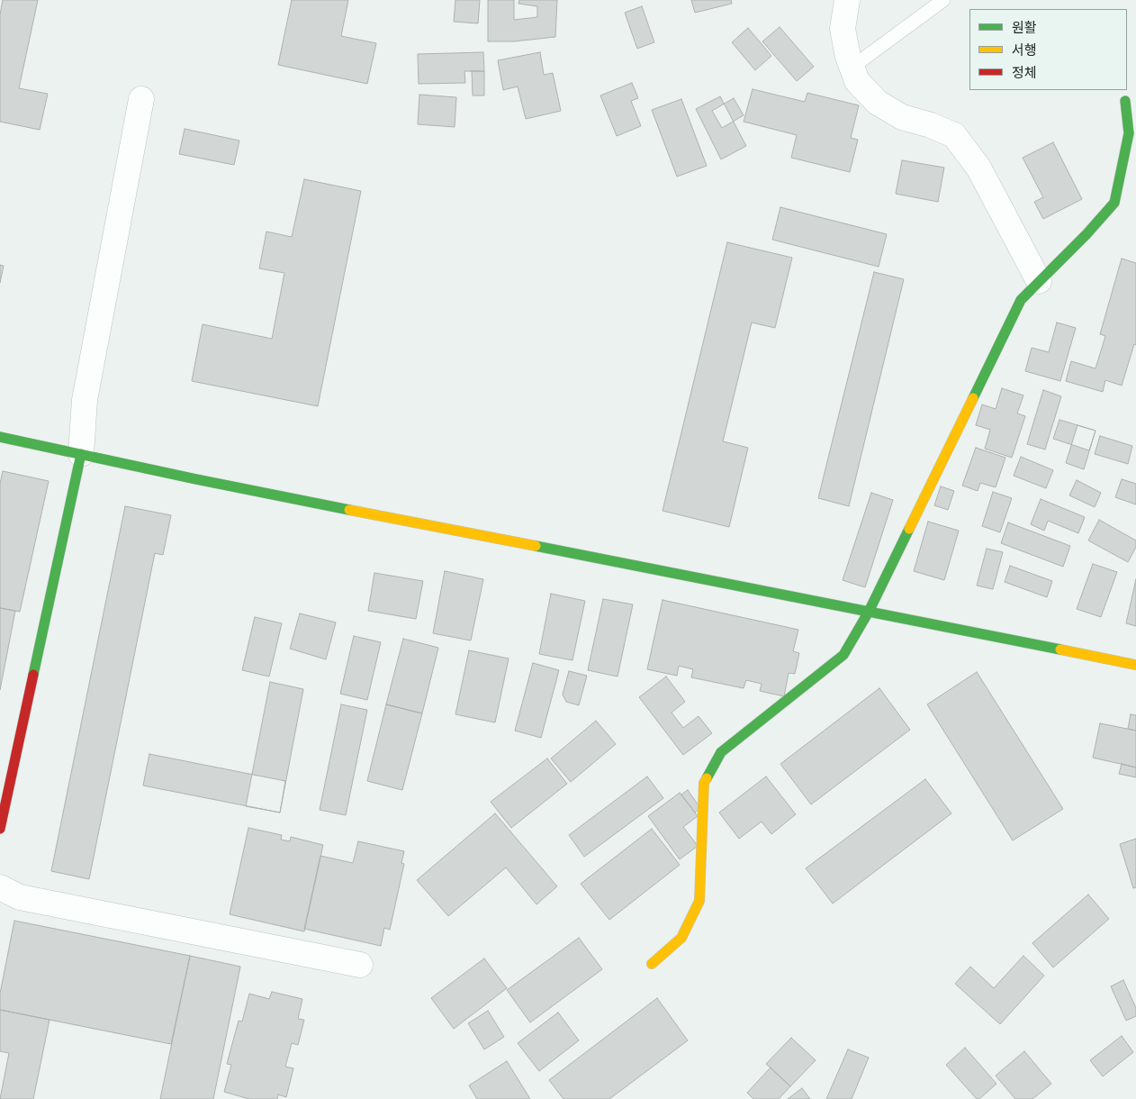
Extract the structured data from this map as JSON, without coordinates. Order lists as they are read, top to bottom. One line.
{"legend":["원활","서행","정체"]}
